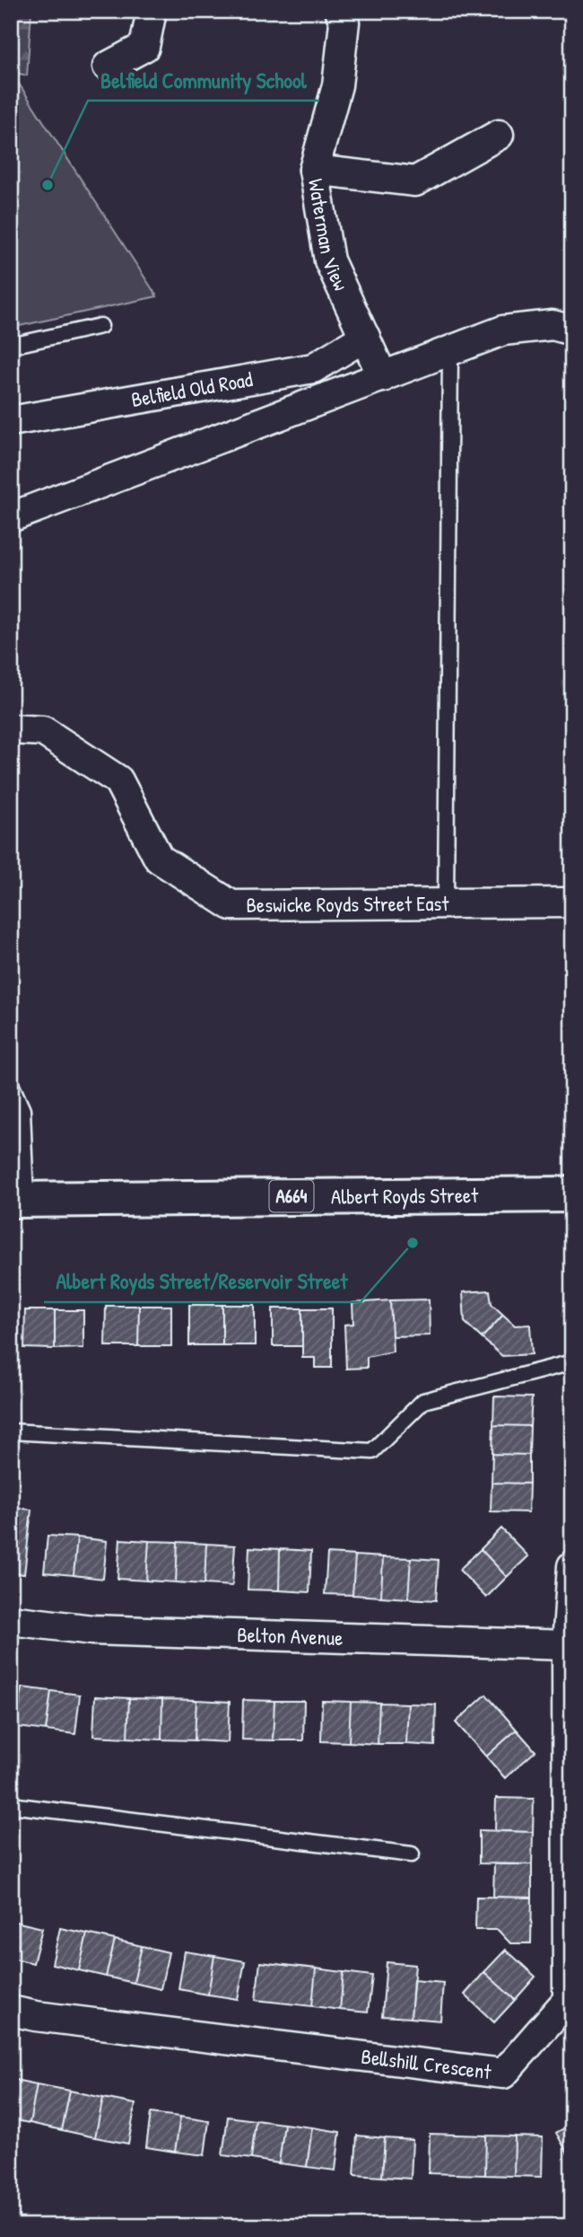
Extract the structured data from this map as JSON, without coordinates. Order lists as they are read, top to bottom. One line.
{"streets":{"main road":["Albert Royds Street","A664"],"street":["Waterman View","Belfield Old Road","Beswicke Royds Street East","Belton Avenue","Bellshill Crescent"]},"crossings":[["Waterman View","Belfield Old Road"],["Belton Avenue","Bellshill Crescent"]],"places":["Belfield Community School","Albert Royds Street/Reservoir Street"]}
